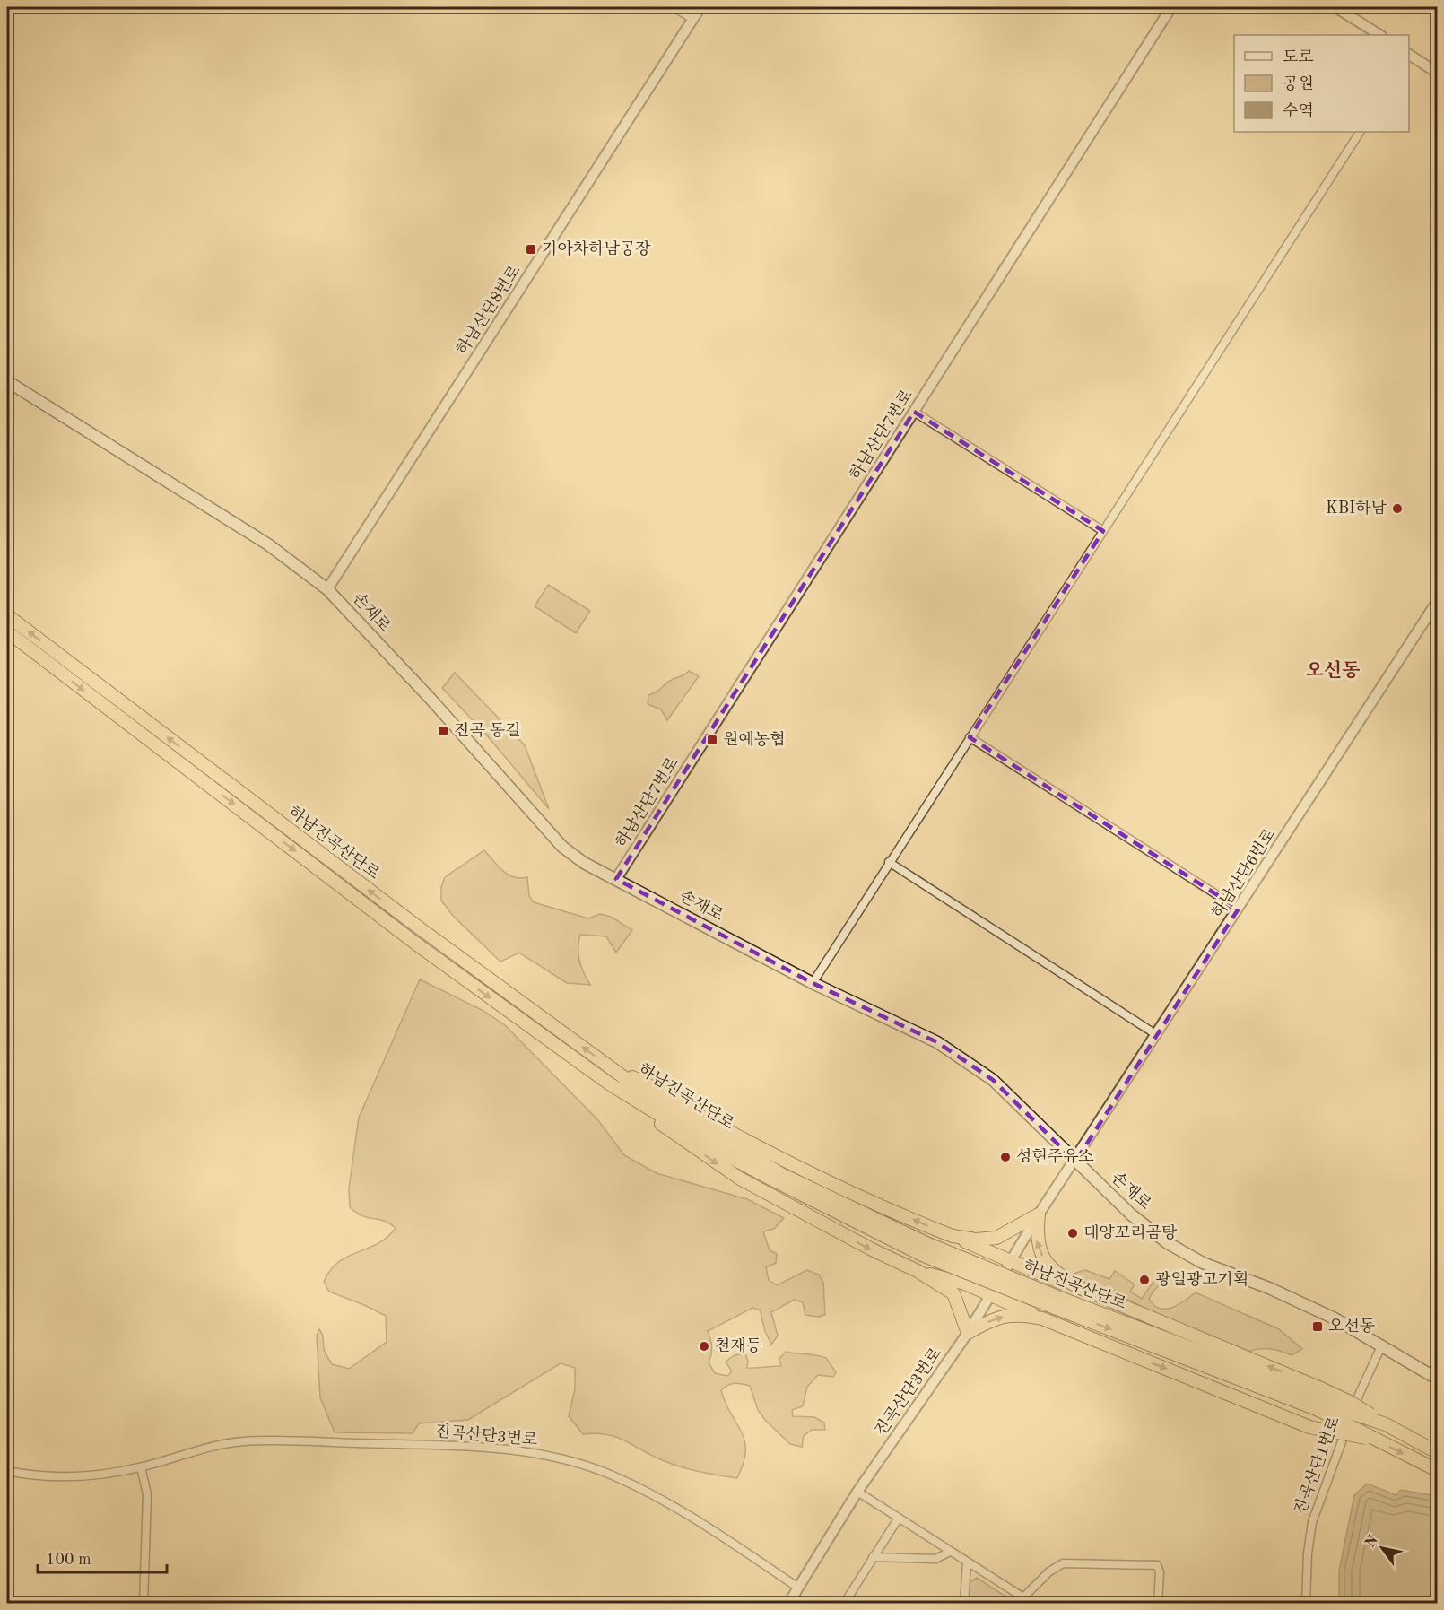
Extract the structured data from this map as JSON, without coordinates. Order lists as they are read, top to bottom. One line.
{"streets":{"highway":["하남진곡산단로"],"main road":["손재로"],"street":["하남산단8번로","하남산단7번로","하남산단6번로","진곡산단3번로","진곡산단1번로"]},"crossings":[["하남산단8번로","손재로"],["하남산단7번로","손재로"],["손재로","하남산단6번로"],["손재로","진곡산단1번로"],["하남산단6번로","진곡산단3번로"]],"districts":["오선동"],"places":{"transit":["기아차하남공장","진곡 동길","원예농협","오선동"],"other":["KBI하남","성현주유소","대양꼬리곰탕","광일광고기획","천재등"]},"legend":["도로","공원","수역"],"scale_bar":"100 m","north":"top left"}
